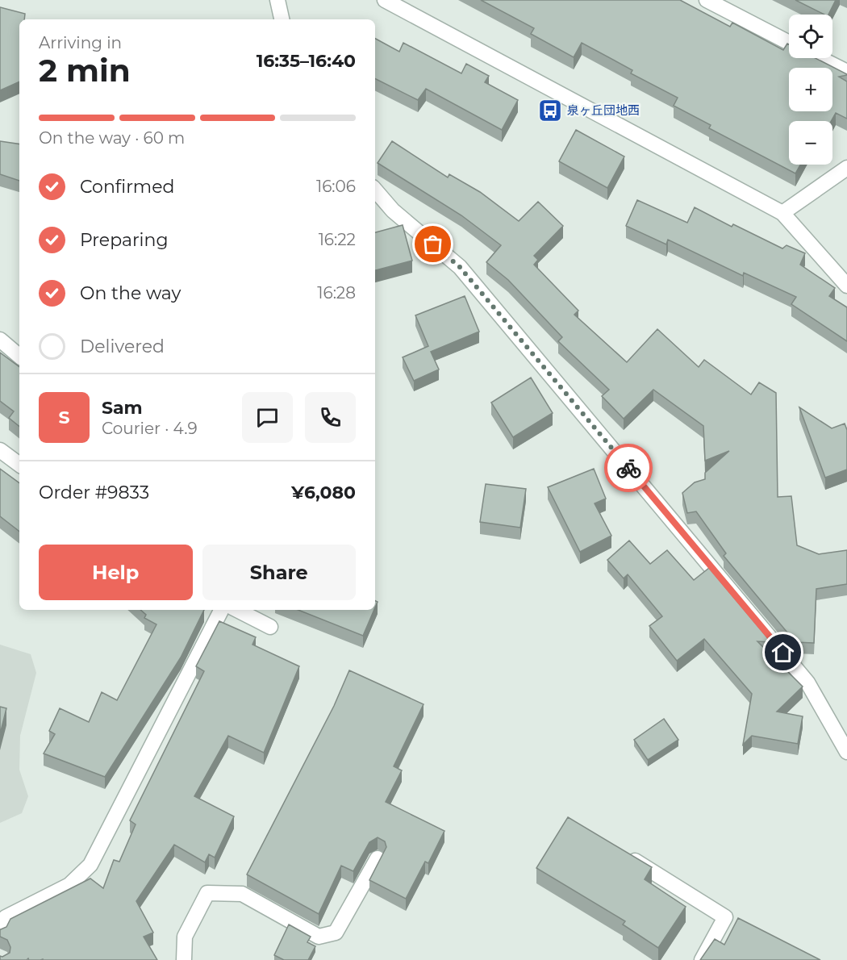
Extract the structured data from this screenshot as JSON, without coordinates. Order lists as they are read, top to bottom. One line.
{"places":{"bus stop":["泉ヶ丘団地西"]},"page":{"map_buttons":["+","−"],"heading":["2 min","Arriving in","16:35–16:40"],"panel":["Sam","Courier · 4.9","Order #9833","¥6,080"],"bar":"On the way · 60 m","list":[["Confirmed","16:06"],["Preparing","16:22"],["On the way","16:28"],"Delivered"],"round":"S","buttons":["Help","Share"]}}
